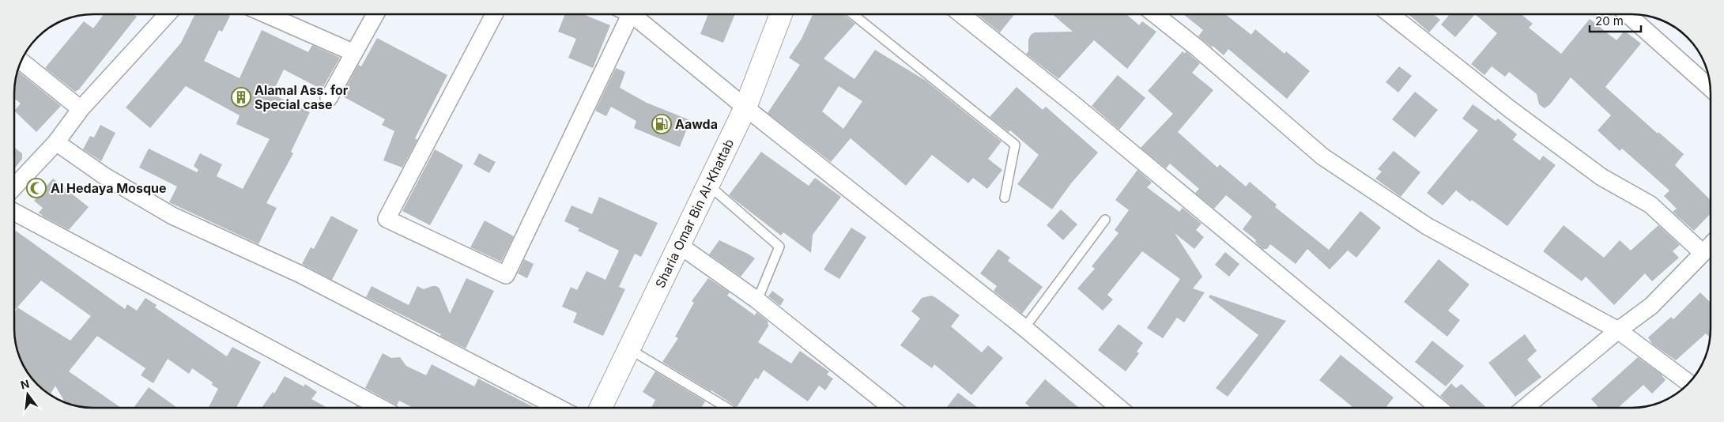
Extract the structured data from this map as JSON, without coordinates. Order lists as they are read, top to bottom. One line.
{"streets":{"main road":["Sharia Omar Bin Al-Khattab"]},"places":{"building":["Alamal Ass. for Special case"],"fuel station":["Aawda"],"mosque":["Al Hedaya Mosque"]},"scale_bar":"20 m","north":"top"}
